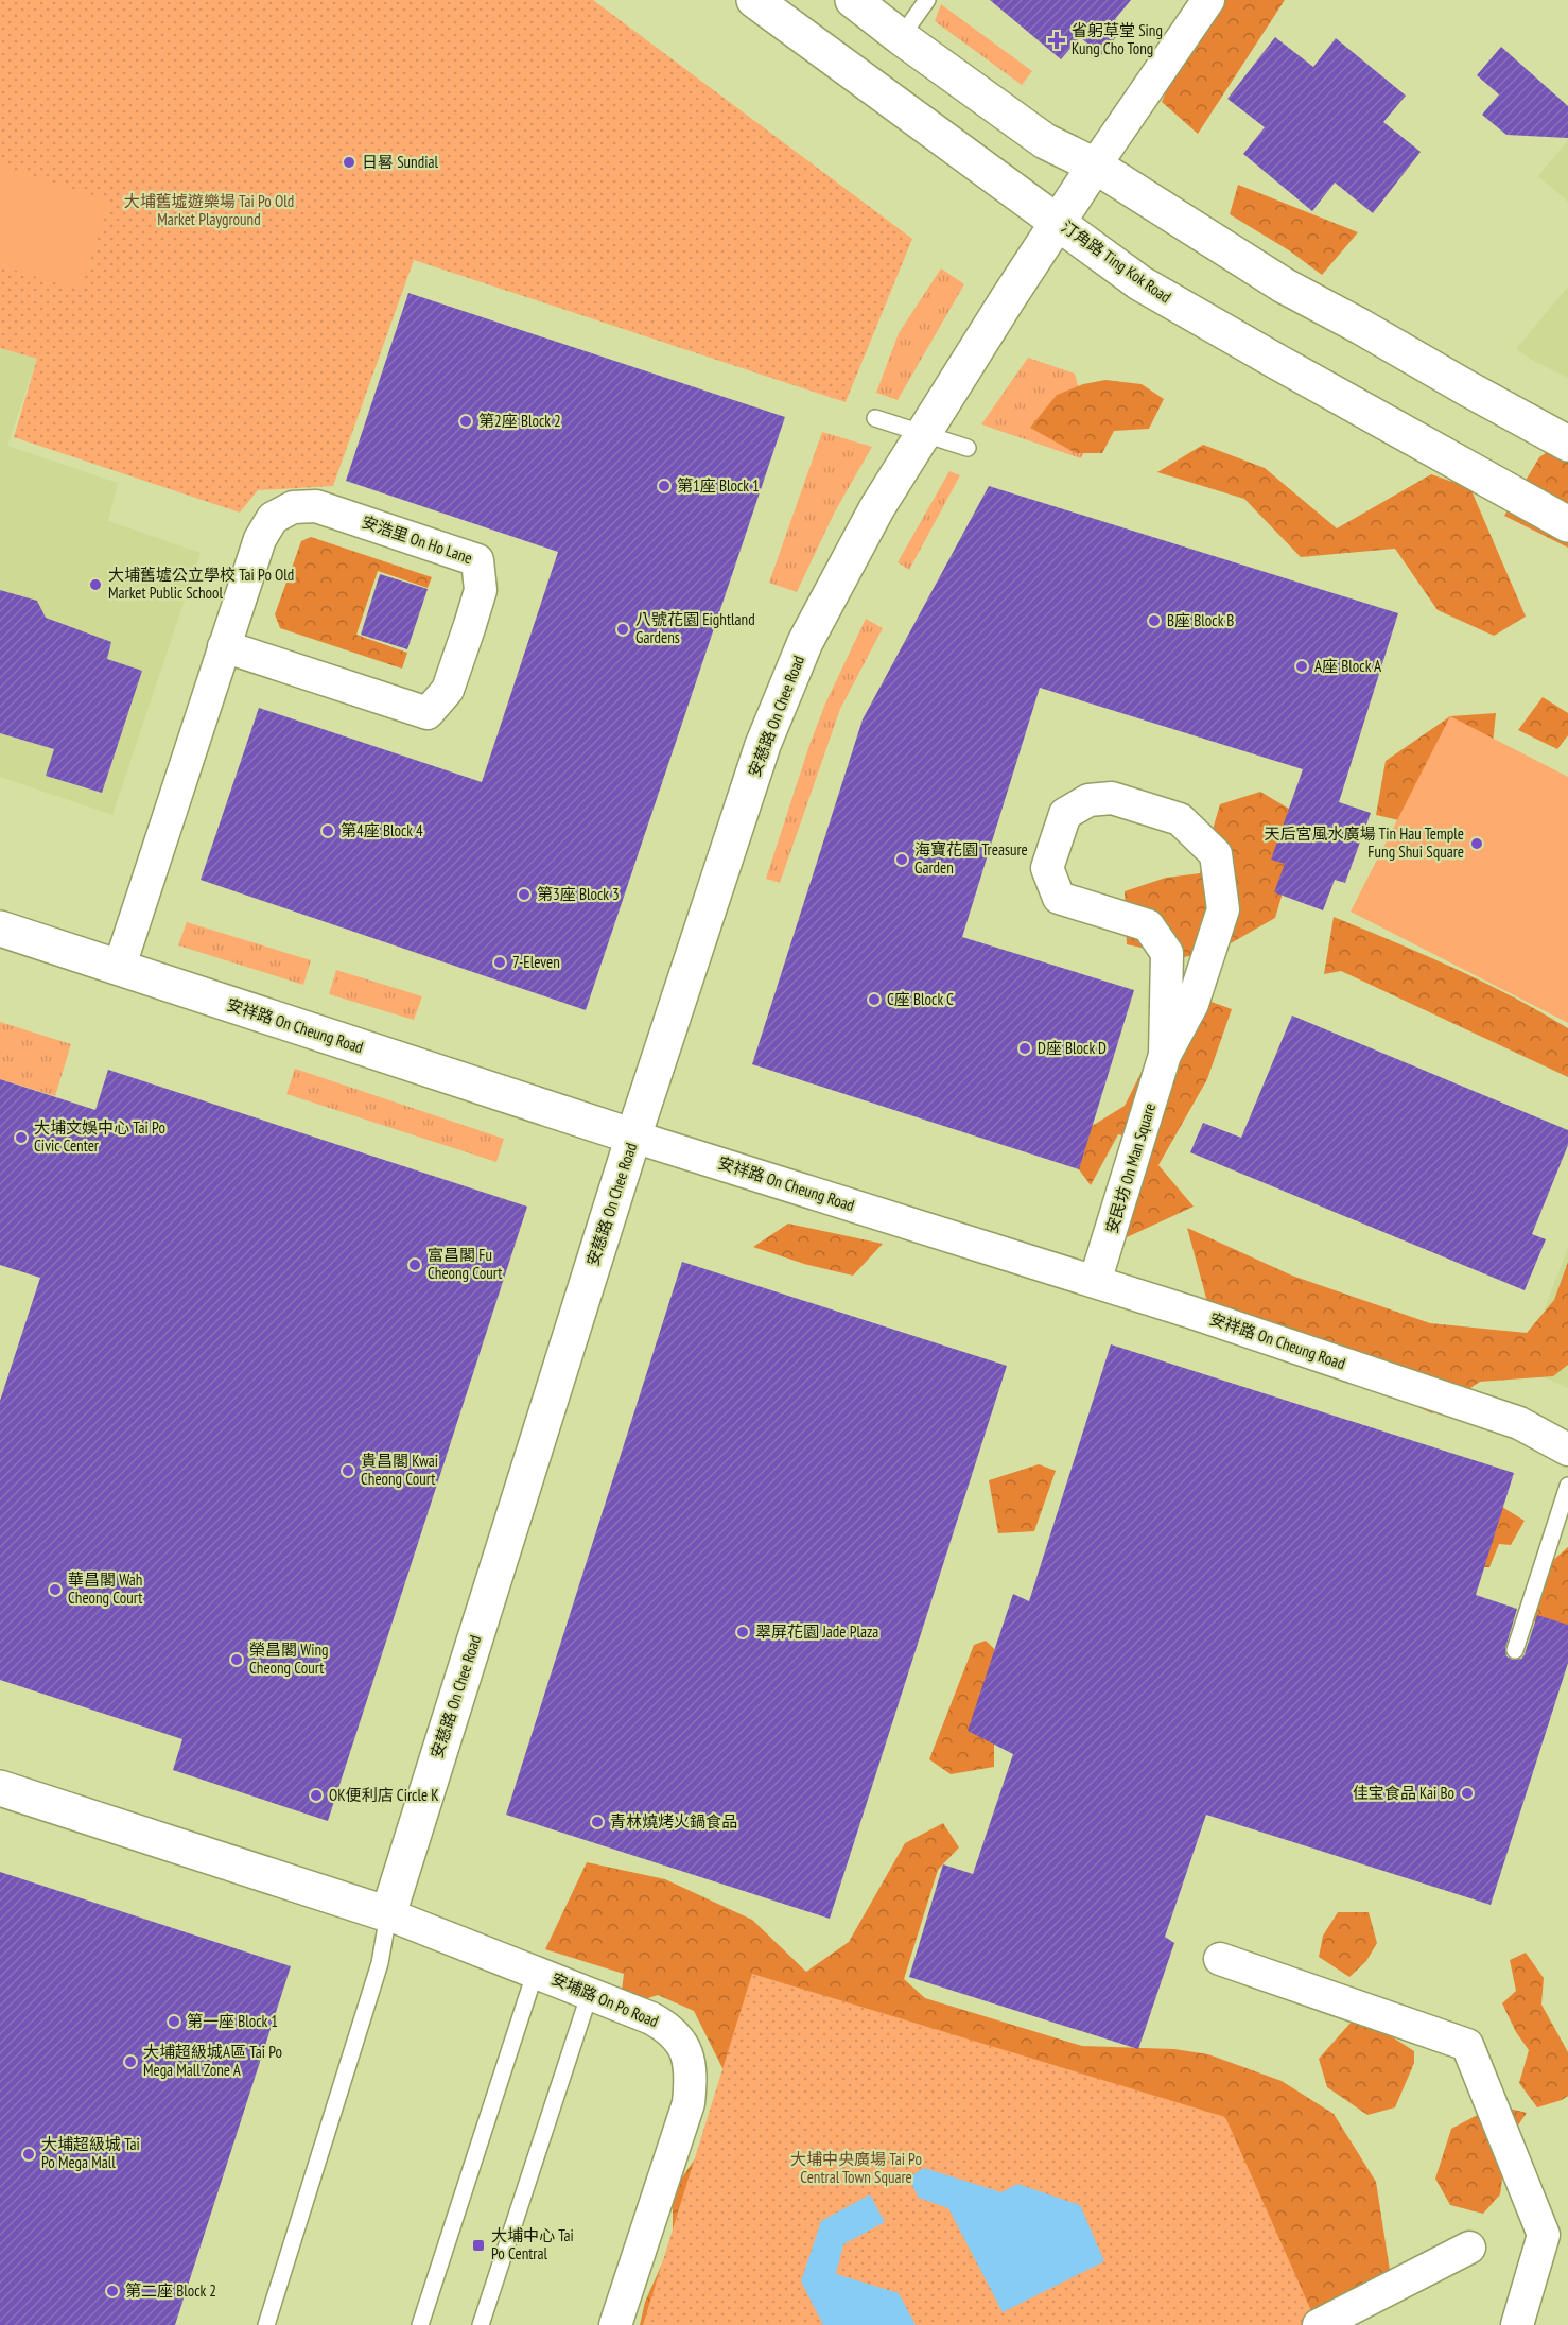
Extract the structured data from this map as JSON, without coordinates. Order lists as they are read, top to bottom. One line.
{"streets":{"street":["汀角路 Ting Kok Road","安浩里 On Ho Lane","安慈路 On Chee Road","安祥路 On Cheung Road","安民坊 On Man Square","安埔路 On Po Road"]},"crossings":[["汀角路 Ting Kok Road","安慈路 On Chee Road"],["安浩里 On Ho Lane","安祥路 On Cheung Road"],["安慈路 On Chee Road","安祥路 On Cheung Road"],["安慈路 On Chee Road","安埔路 On Po Road"],["安祥路 On Cheung Road","安民坊 On Man Square"]],"parks":["大埔舊墟遊樂場 Tai Po Old Market Playground","大埔中央廣場 Tai Po Central Town Square"],"places":{"health":["省躬草堂 Sing Kung Cho Tong"],"other":["日晷 Sundial","第2座 Block 2","第1座 Block 1","大埔舊墟公立學校 Tai Po Old Market Public School","B座 Block B","八號花園 Eightland Gardens","A座 Block A","第4座 Block 4","天后宮風水廣場 Tin Hau Temple Fung Shui Square","海寶花園 Treasure Garden","第3座 Block 3","7-Eleven","C座 Block C","D座 Block D","大埔文娛中心 Tai Po Civic Center","富昌閣 Fu Cheong Court","貴昌閣 Kwai Cheong Court","華昌閣 Wah Cheong Court","翠屏花園 Jade Plaza","榮昌閣 Wing Cheong Court","佳宝食品 Kai Bo","OK便利店 Circle K","青林燒烤火鍋食品","第一座 Block 1","大埔超級城A區 Tai Po Mega Mall Zone A","大埔超級城 Tai Po Mega Mall","第二座 Block 2"],"transit":["大埔中心 Tai Po Central"]}}
